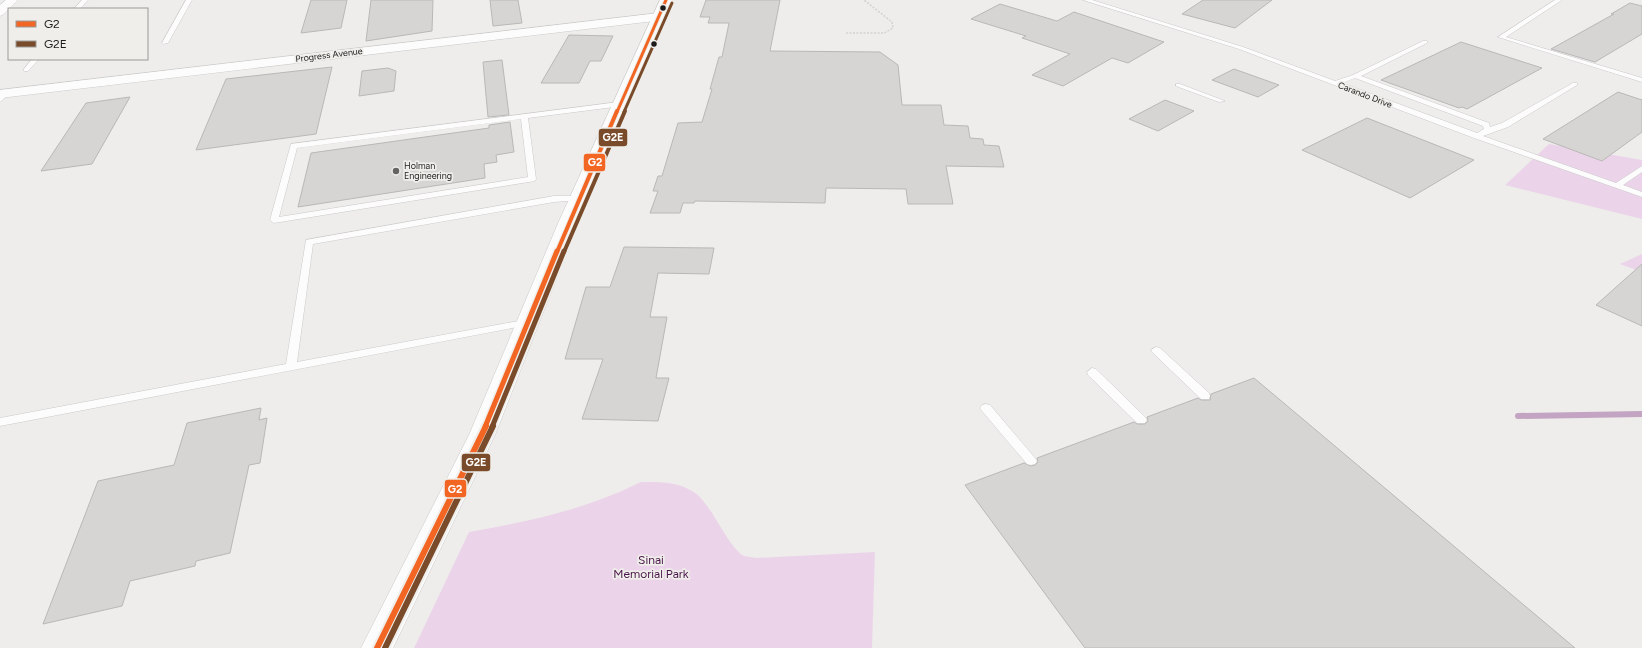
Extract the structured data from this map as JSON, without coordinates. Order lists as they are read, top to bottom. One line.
{"streets":{"street":["Progress Avenue"],"lane":["Carando Drive"]},"parks":["Sinai Memorial Park"],"places":["Holman Engineering"],"lines":["transit line G2","transit line G2E"],"legend":["G2","G2E"]}
